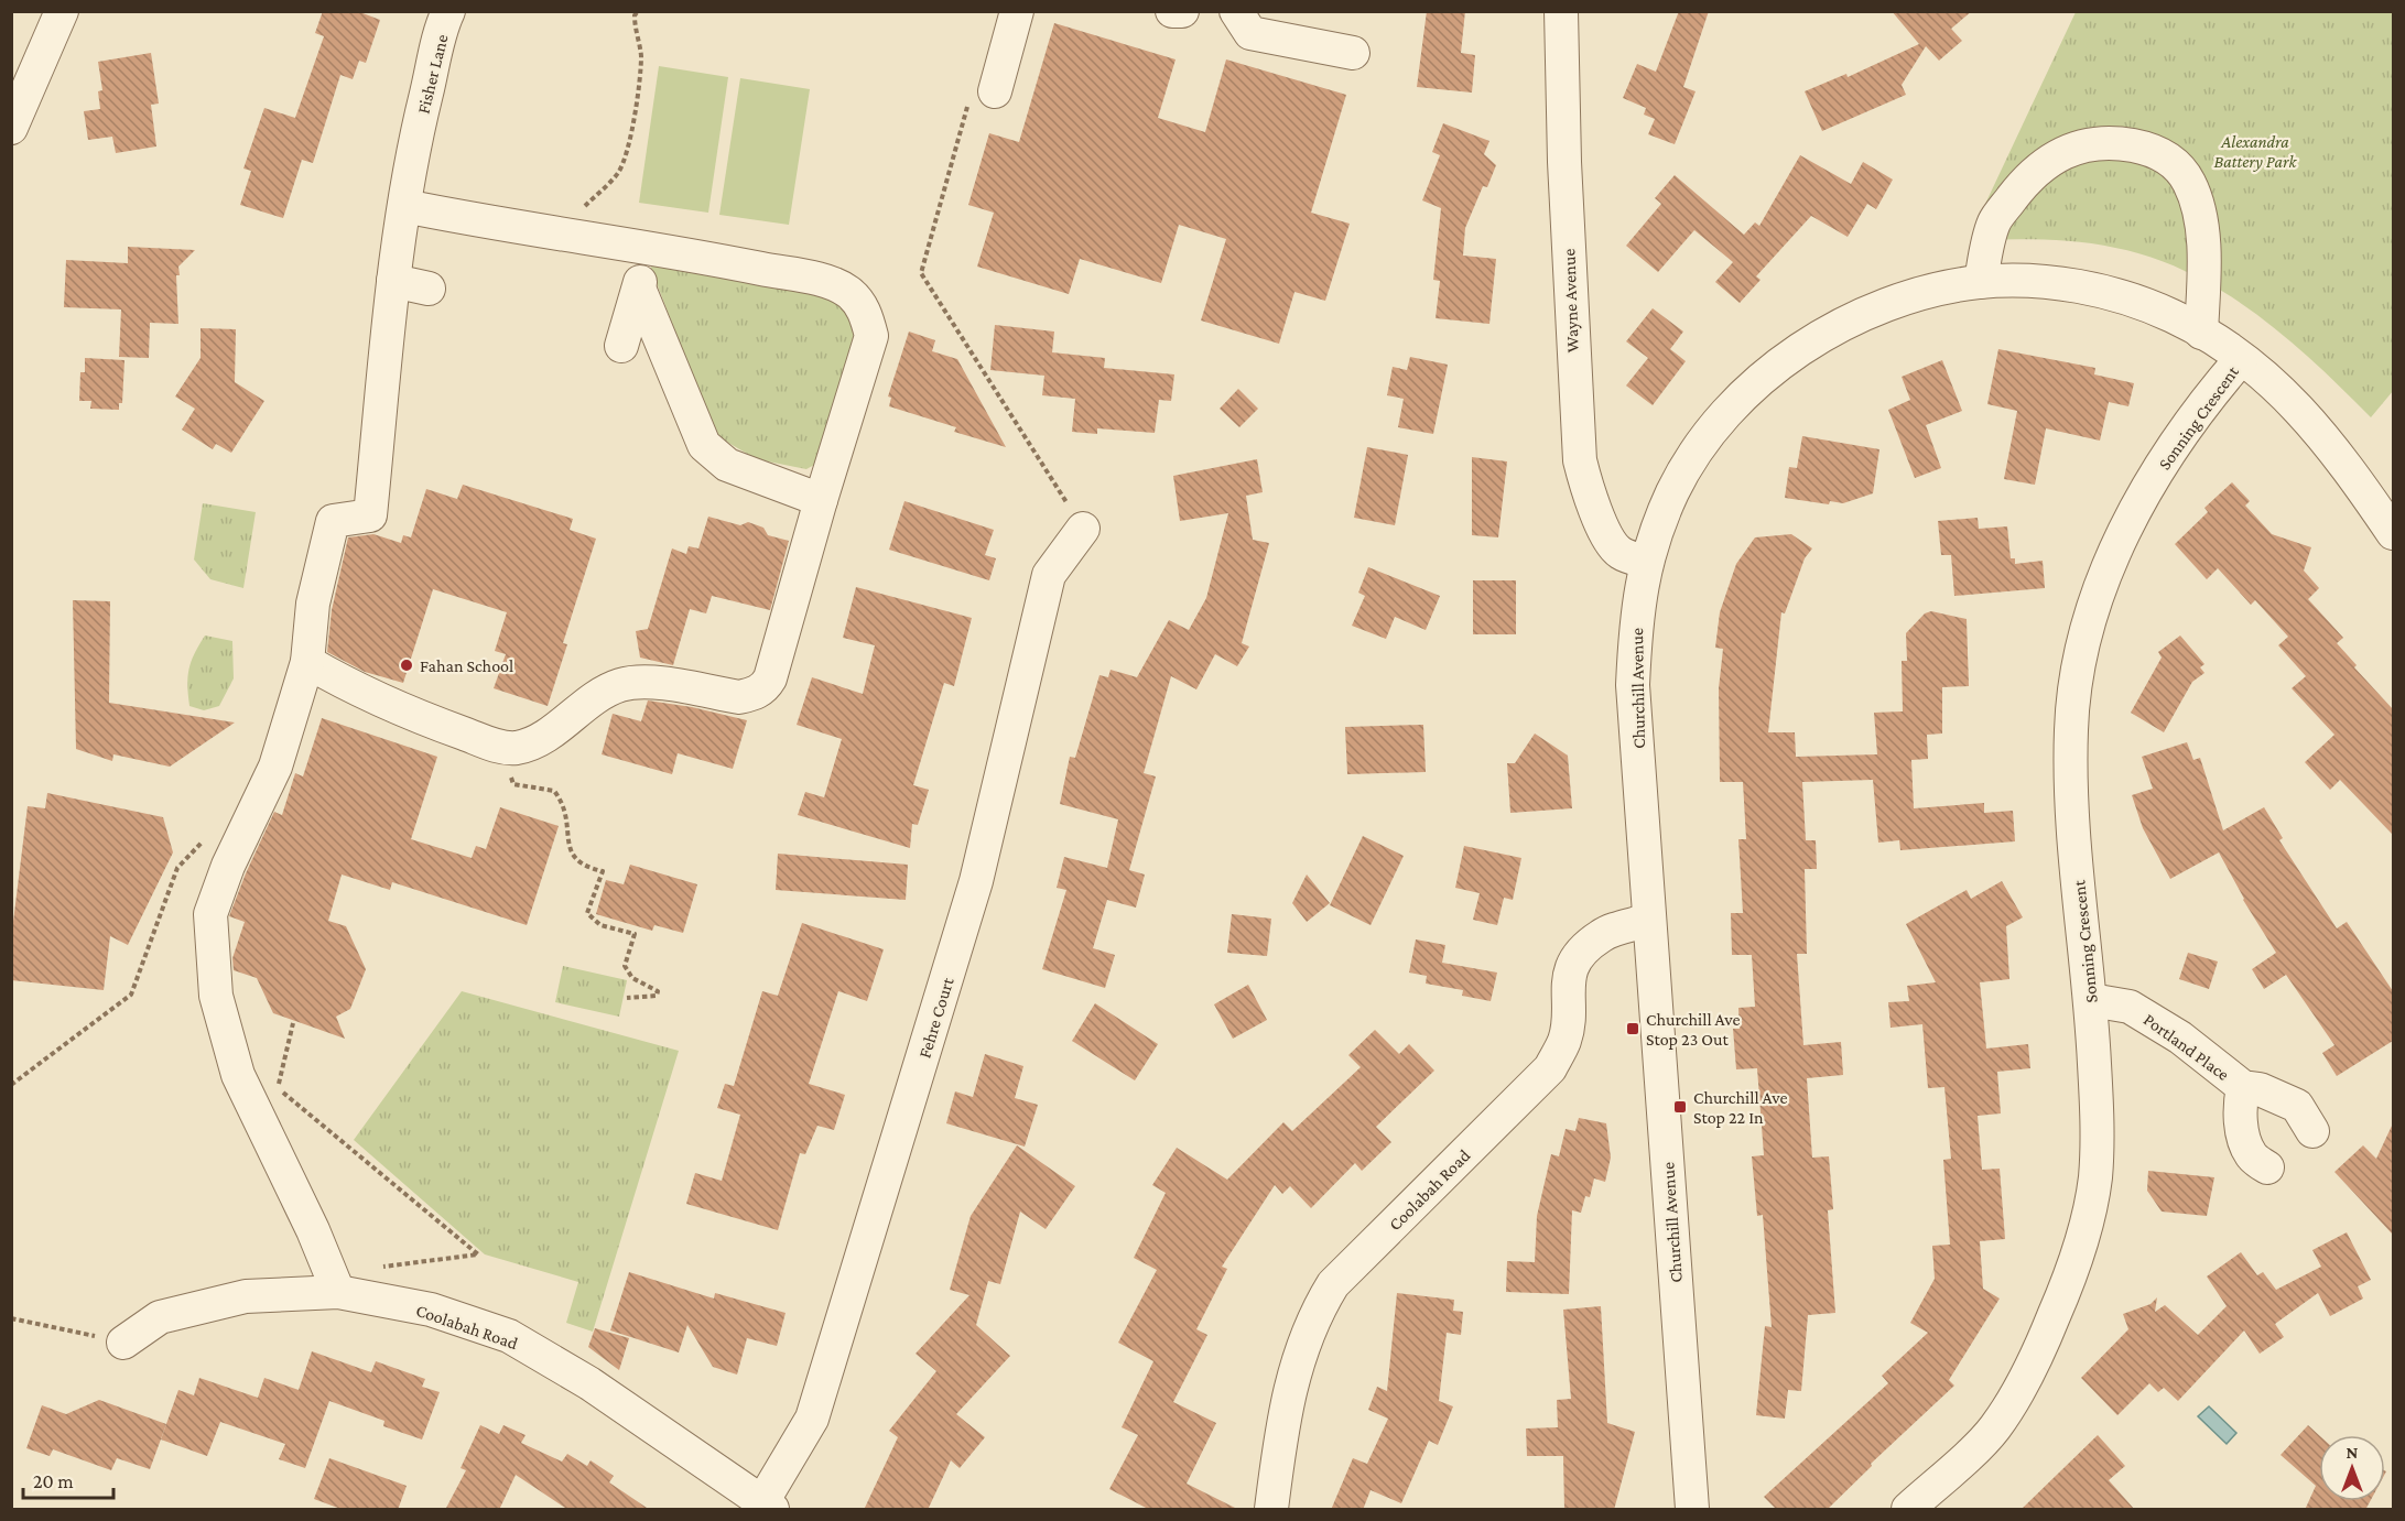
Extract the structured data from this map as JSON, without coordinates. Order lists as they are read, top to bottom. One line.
{"streets":{"street":["Fisher Lane","Wayne Avenue","Sonning Crescent","Churchill Avenue","Fehre Court","Portland Place","Coolabah Road"]},"crossings":[["Wayne Avenue","Churchill Avenue"],["Sonning Crescent","Churchill Avenue"],["Sonning Crescent","Portland Place"],["Churchill Avenue","Coolabah Road"],["Fehre Court","Coolabah Road"]],"parks":["Alexandra Battery Park"],"places":{"other":["Fahan School"],"transit":["Churchill Ave Stop 23 Out","Churchill Ave Stop 22 In"]},"scale_bar":"20 m","north":"top"}
